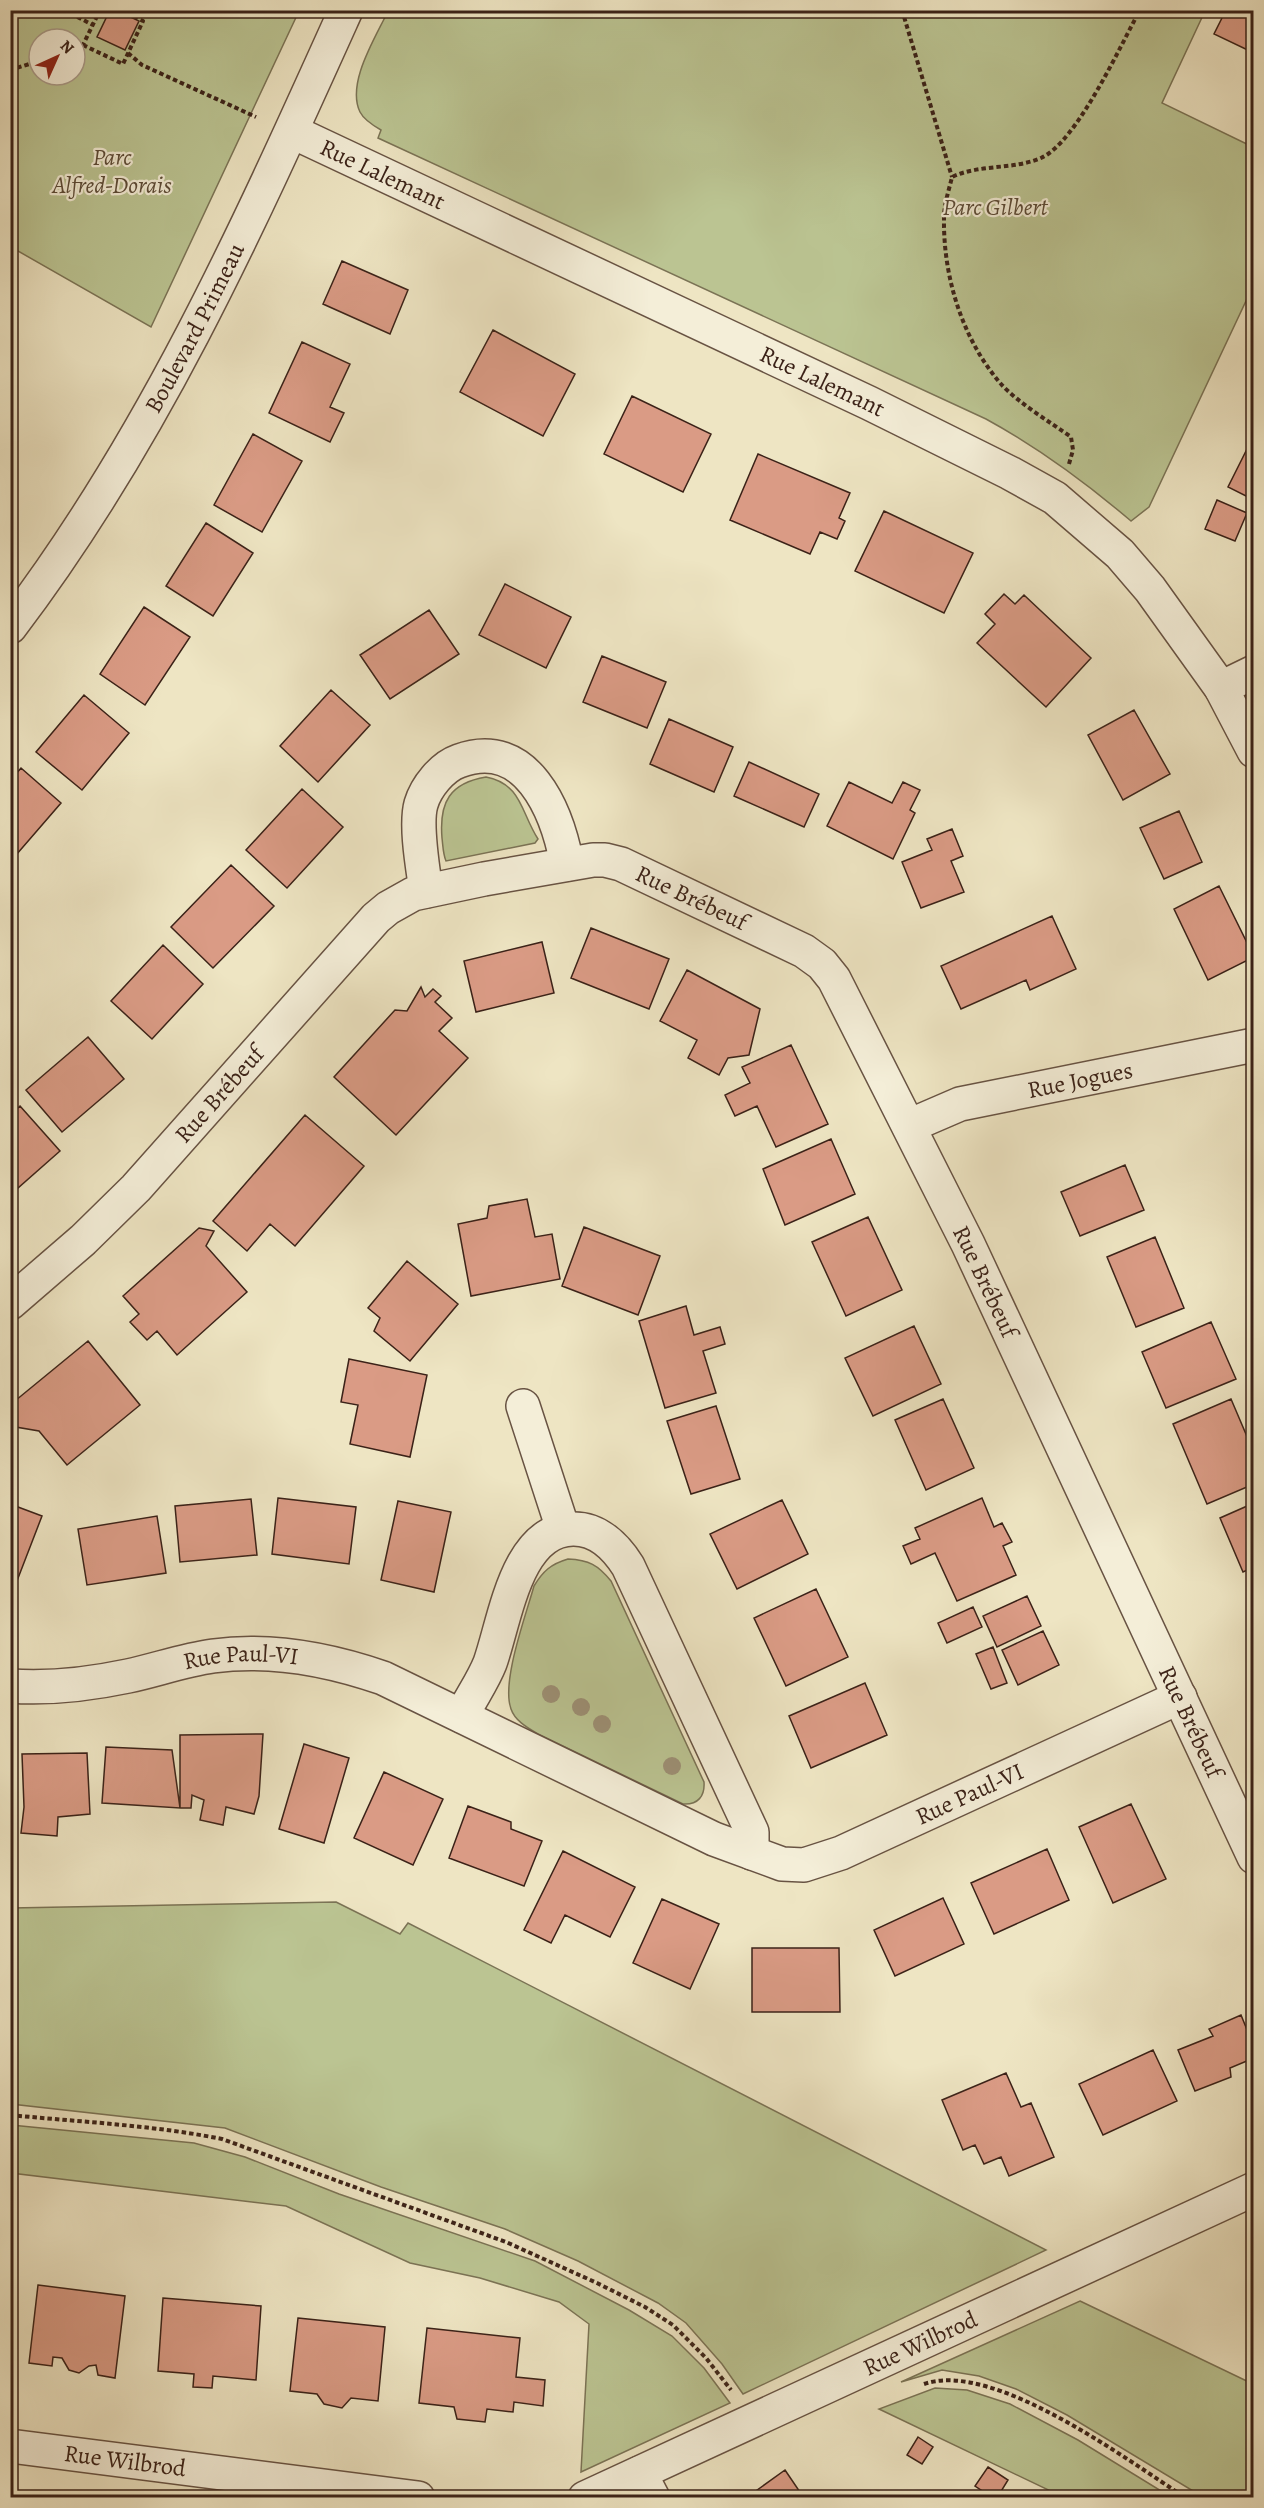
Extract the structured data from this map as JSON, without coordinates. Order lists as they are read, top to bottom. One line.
{"streets":{"street":["Rue Lalemant","Boulevard Primeau","Rue Brébeuf","Rue Jogues","Rue Paul-VI","Rue Wilbrod"]},"crossings":[["Rue Lalemant","Boulevard Primeau"],["Rue Brébeuf","Rue Jogues"],["Rue Brébeuf","Rue Paul-VI"]],"parks":["Parc Alfred-Dorais","Parc Gilbert"],"north":"top right"}
